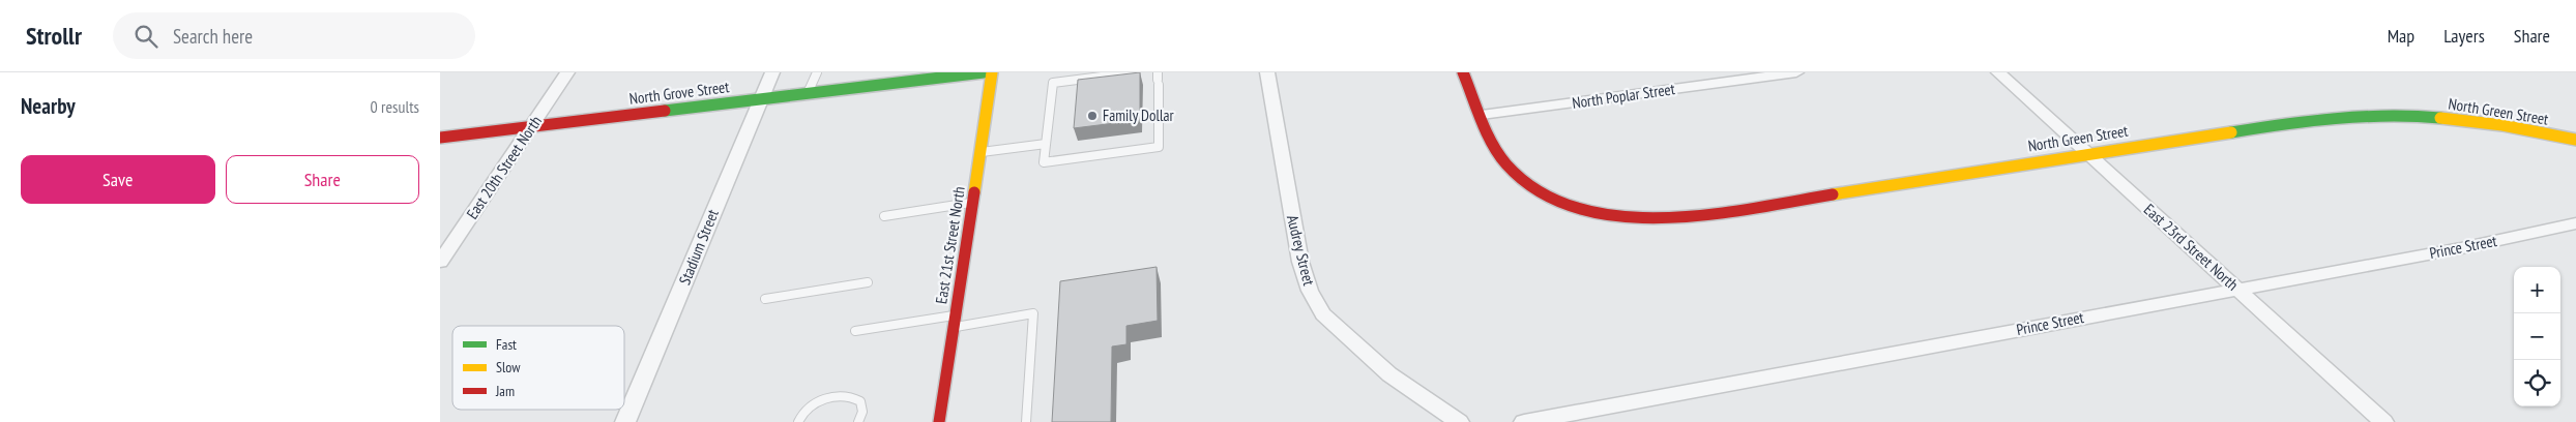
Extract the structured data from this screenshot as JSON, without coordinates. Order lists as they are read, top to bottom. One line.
{"streets":{"street":["North Grove Street","North Poplar Street","North Green Street","East 20th Street North","East 21st Street North","Stadium Street","East 23rd Street North","Prince Street","Audrey Street"]},"crossings":[["North Grove Street","East 20th Street North"],["North Grove Street","Stadium Street"],["North Poplar Street","North Green Street"],["North Green Street","East 23rd Street North"],["East 23rd Street North","Prince Street"]],"places":["Family Dollar"],"legend":["Fast","Slow","Jam"],"page":{"header":"Strollr","search":"Search here","nav":["Map","Layers","Share"],"heading":["Nearby","0 results"],"buttons":["Save","Share"],"map_buttons":["+","−"]}}
